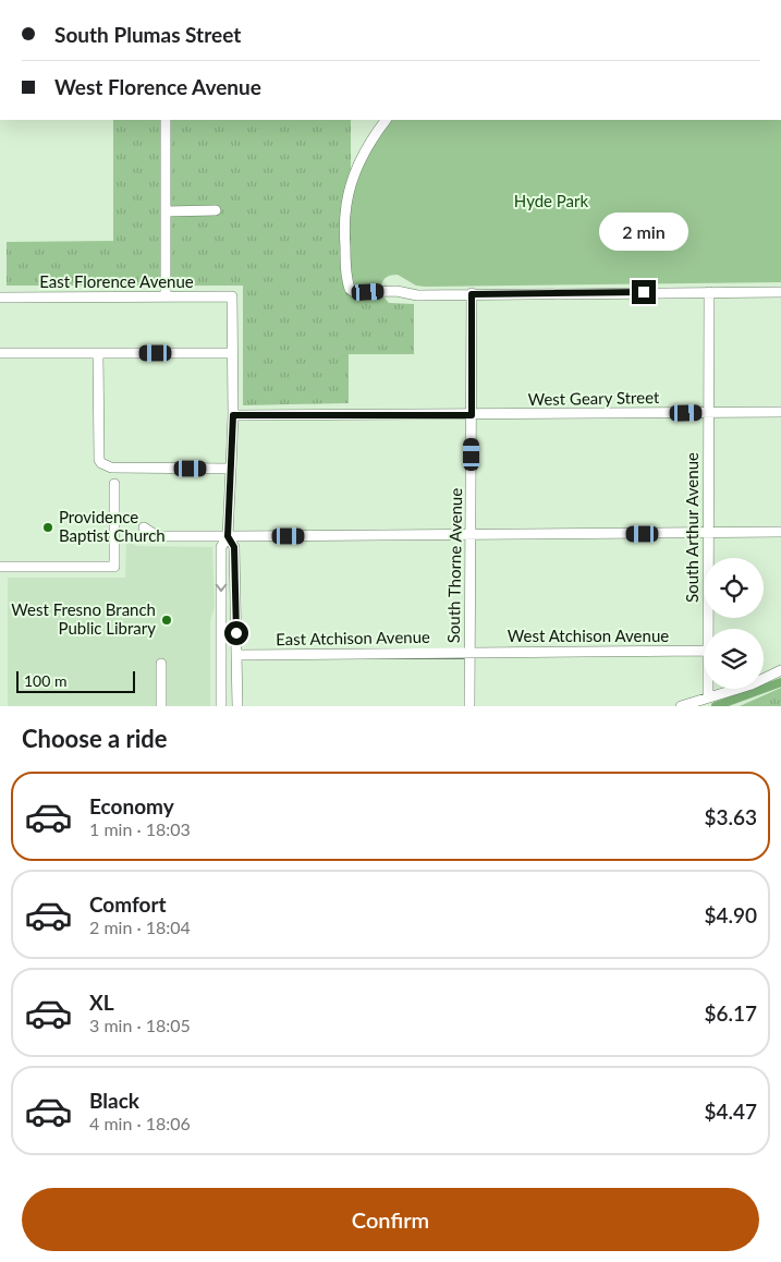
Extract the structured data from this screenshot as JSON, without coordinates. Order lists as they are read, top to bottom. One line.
{"streets":{"street":["East Florence Avenue","West Geary Street","South Arthur Avenue","South Thorne Avenue","West Atchison Avenue","East Atchison Avenue"]},"crossings":[["West Geary Street","South Arthur Avenue"],["West Geary Street","South Thorne Avenue"],["South Thorne Avenue","West Atchison Avenue"],["South Thorne Avenue","East Atchison Avenue"],["West Atchison Avenue","East Atchison Avenue"]],"parks":["Hyde Park"],"places":["Providence Baptist Church","West Fresno Branch Public Library"],"scale_bar":"100 m","page":{"banner":["South Plumas Street","West Florence Avenue"],"bubble":"2 min","scale":"100 m","heading":"Choose a ride","list":[{"name":"Economy","note":"1 min · 18:03","value":"$3.63"},{"name":"Comfort","note":"2 min · 18:04","value":"$4.90"},{"name":"XL","note":"3 min · 18:05","value":"$6.17"},{"name":"Black","note":"4 min · 18:06","value":"$4.47"}],"buttons":"Confirm"}}
